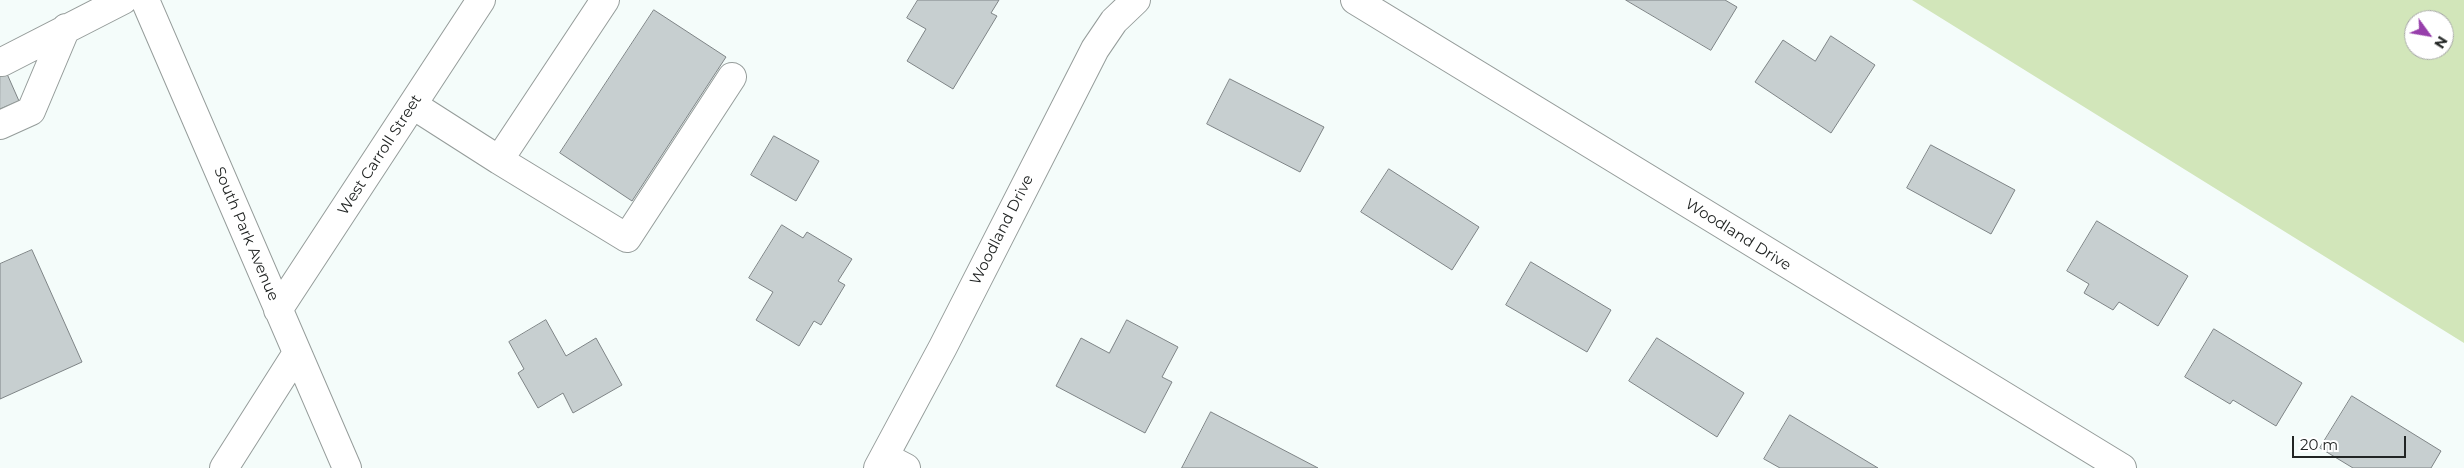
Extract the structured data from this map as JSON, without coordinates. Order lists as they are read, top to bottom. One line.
{"streets":{"street":["West Carroll Street","Woodland Drive","South Park Avenue"]},"crossings":[["West Carroll Street","South Park Avenue"]],"scale_bar":"20 m","north":"bottom right"}
